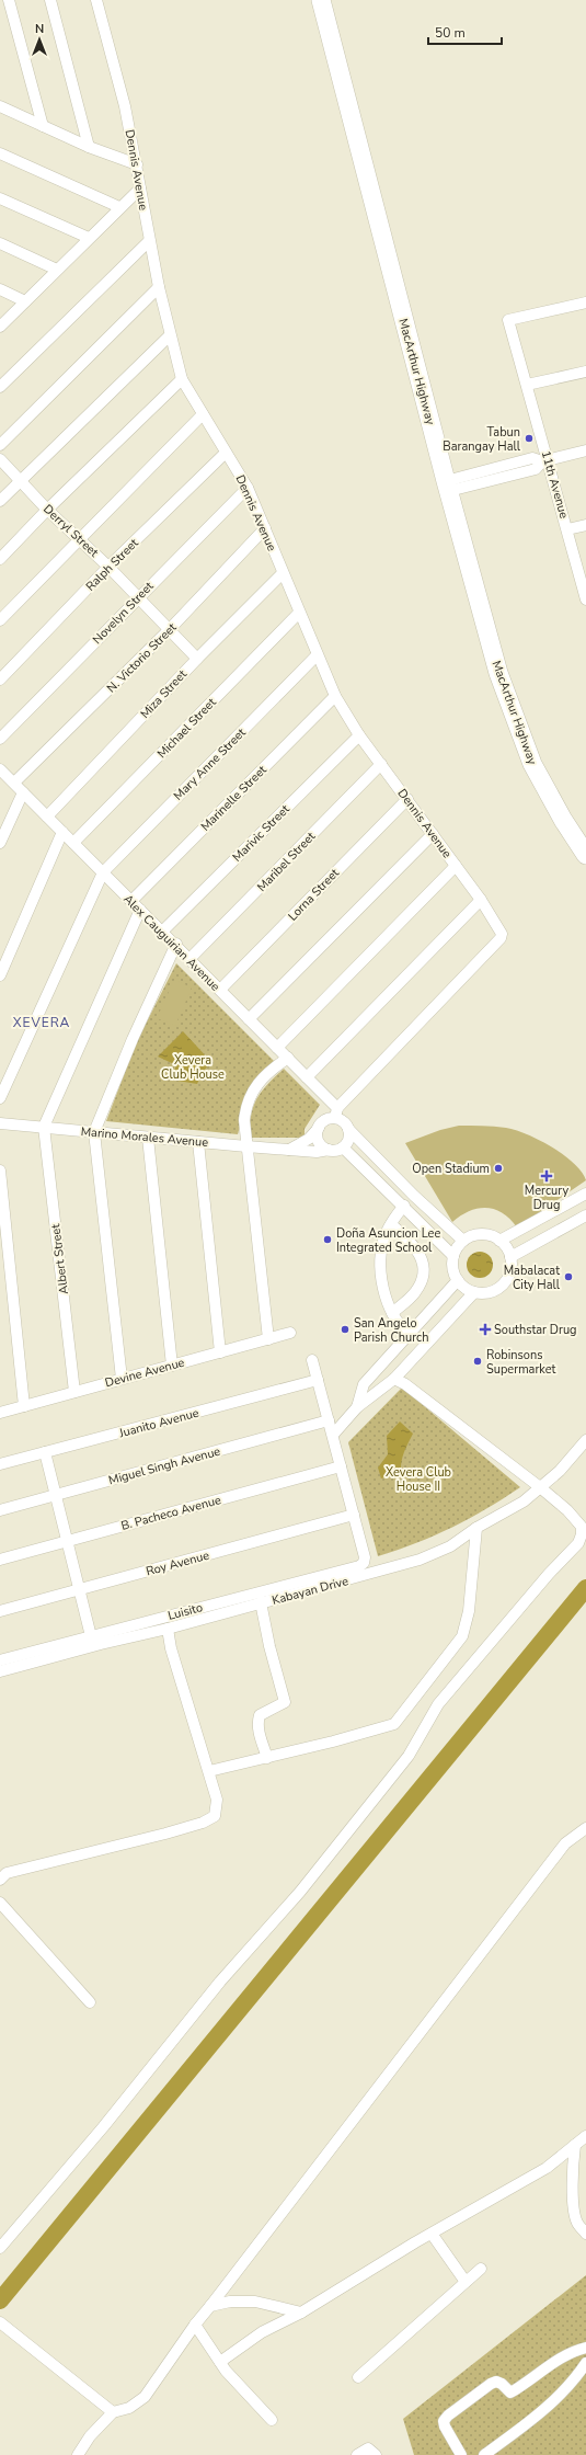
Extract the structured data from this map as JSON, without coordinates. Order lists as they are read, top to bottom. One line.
{"streets":{"highway":["MacArthur Highway"],"street":["Dennis Avenue","11th Avenue","Derryl Street","Ralph Street","Novelyn Street","N. Victorio Street","Miza Street","Michael Street","Mary Anne Street","Marinelle Street","Marivic Street","Maribel Street","Lorna Street","Alex Cauguirian Avenue","Marino Morales Avenue","Albert Street","Devine Avenue","Juanito Avenue","Miguel Singh Avenue","B. Pacheco Avenue","Roy Avenue","Kabayan Drive","Luisito"]},"crossings":[["Dennis Avenue","Ralph Street"],["Dennis Avenue","Novelyn Street"],["Dennis Avenue","N. Victorio Street"],["Dennis Avenue","Miza Street"],["Dennis Avenue","Michael Street"],["Dennis Avenue","Mary Anne Street"],["Dennis Avenue","Marinelle Street"],["Dennis Avenue","Marivic Street"],["Dennis Avenue","Maribel Street"],["Dennis Avenue","Lorna Street"],["Dennis Avenue","Alex Cauguirian Avenue"],["Dennis Avenue","Marino Morales Avenue"],["Derryl Street","Ralph Street"],["Derryl Street","Novelyn Street"],["Derryl Street","N. Victorio Street"],["Derryl Street","Miza Street"],["N. Victorio Street","Alex Cauguirian Avenue"],["Miza Street","Alex Cauguirian Avenue"],["Michael Street","Alex Cauguirian Avenue"],["Mary Anne Street","Alex Cauguirian Avenue"],["Marinelle Street","Alex Cauguirian Avenue"],["Marivic Street","Alex Cauguirian Avenue"],["Maribel Street","Alex Cauguirian Avenue"],["Lorna Street","Alex Cauguirian Avenue"],["Alex Cauguirian Avenue","Marino Morales Avenue"],["Marino Morales Avenue","Albert Street"],["Albert Street","Devine Avenue"],["Roy Avenue","Luisito"]],"districts":["XEVERA"],"parks":["Xevera Club House","Xevera Club House II"],"places":{"other":["Tabun Barangay Hall","Open Stadium","Doña Asuncion Lee Integrated School","Mabalacat City Hall","San Angelo Parish Church","Robinsons Supermarket"],"health":["Mercury Drug","Southstar Drug"]},"scale_bar":"50 m","north":"top"}
